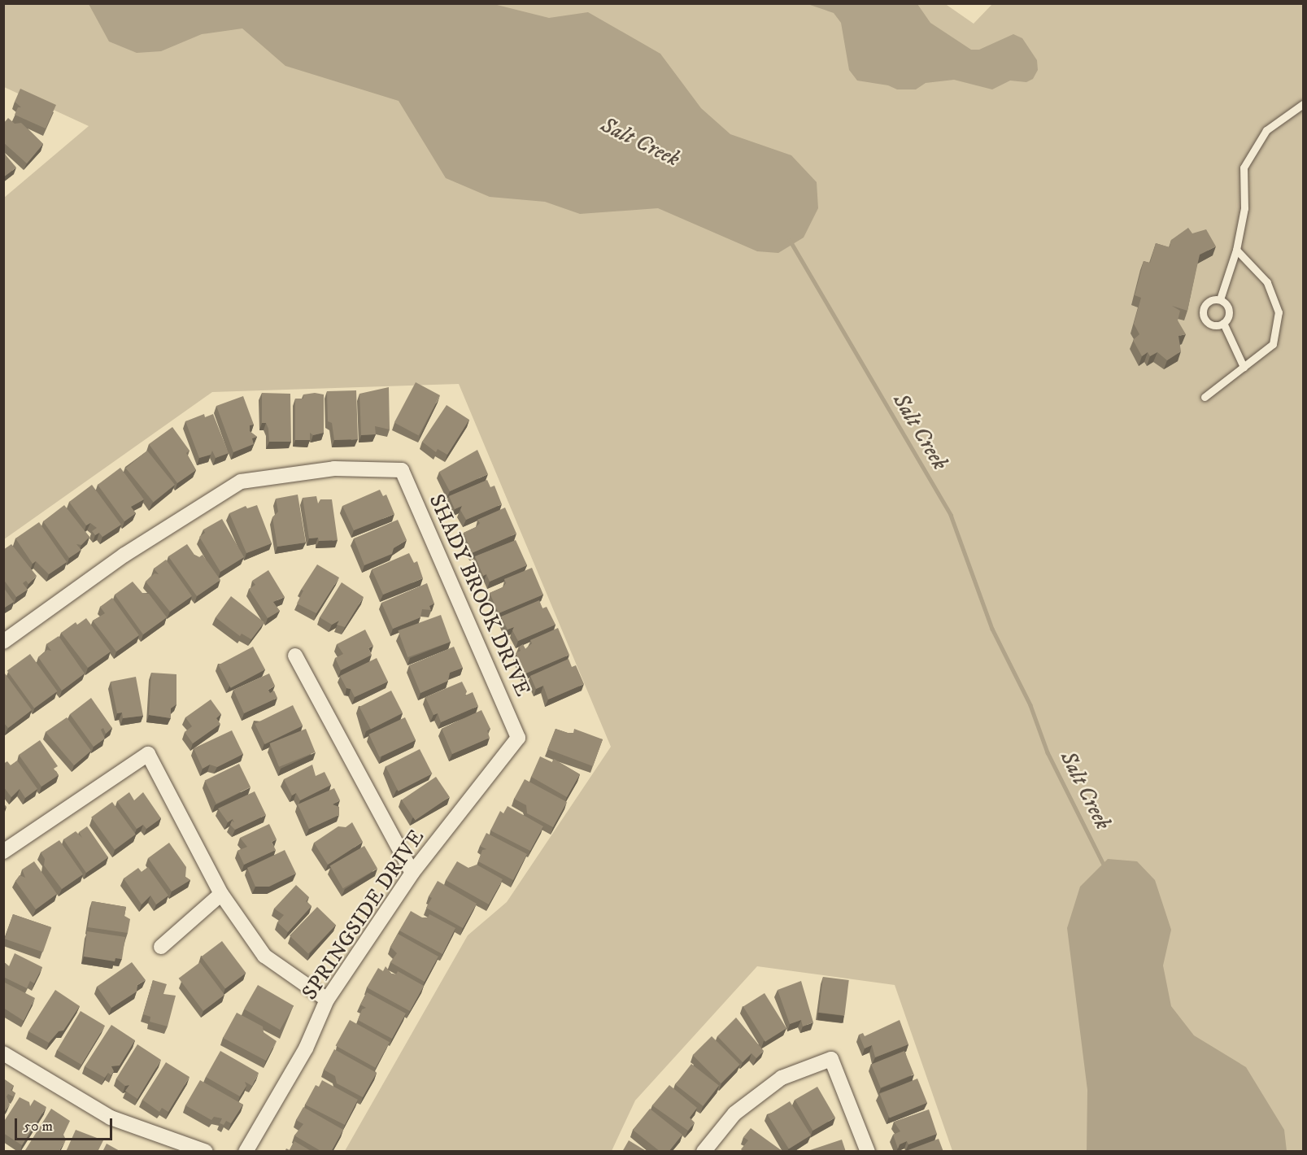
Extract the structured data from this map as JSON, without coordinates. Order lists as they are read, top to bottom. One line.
{"streets":{"street":["SHADY BROOK DRIVE","SPRINGSIDE DRIVE"]},"crossings":[["SHADY BROOK DRIVE","SPRINGSIDE DRIVE"]],"water":["Salt Creek"],"scale_bar":"50 m"}
